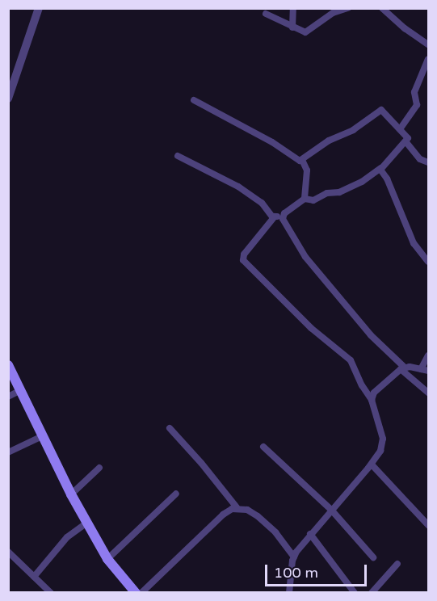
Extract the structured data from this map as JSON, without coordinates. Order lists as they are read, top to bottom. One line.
{"scale_bar":"100 m"}
